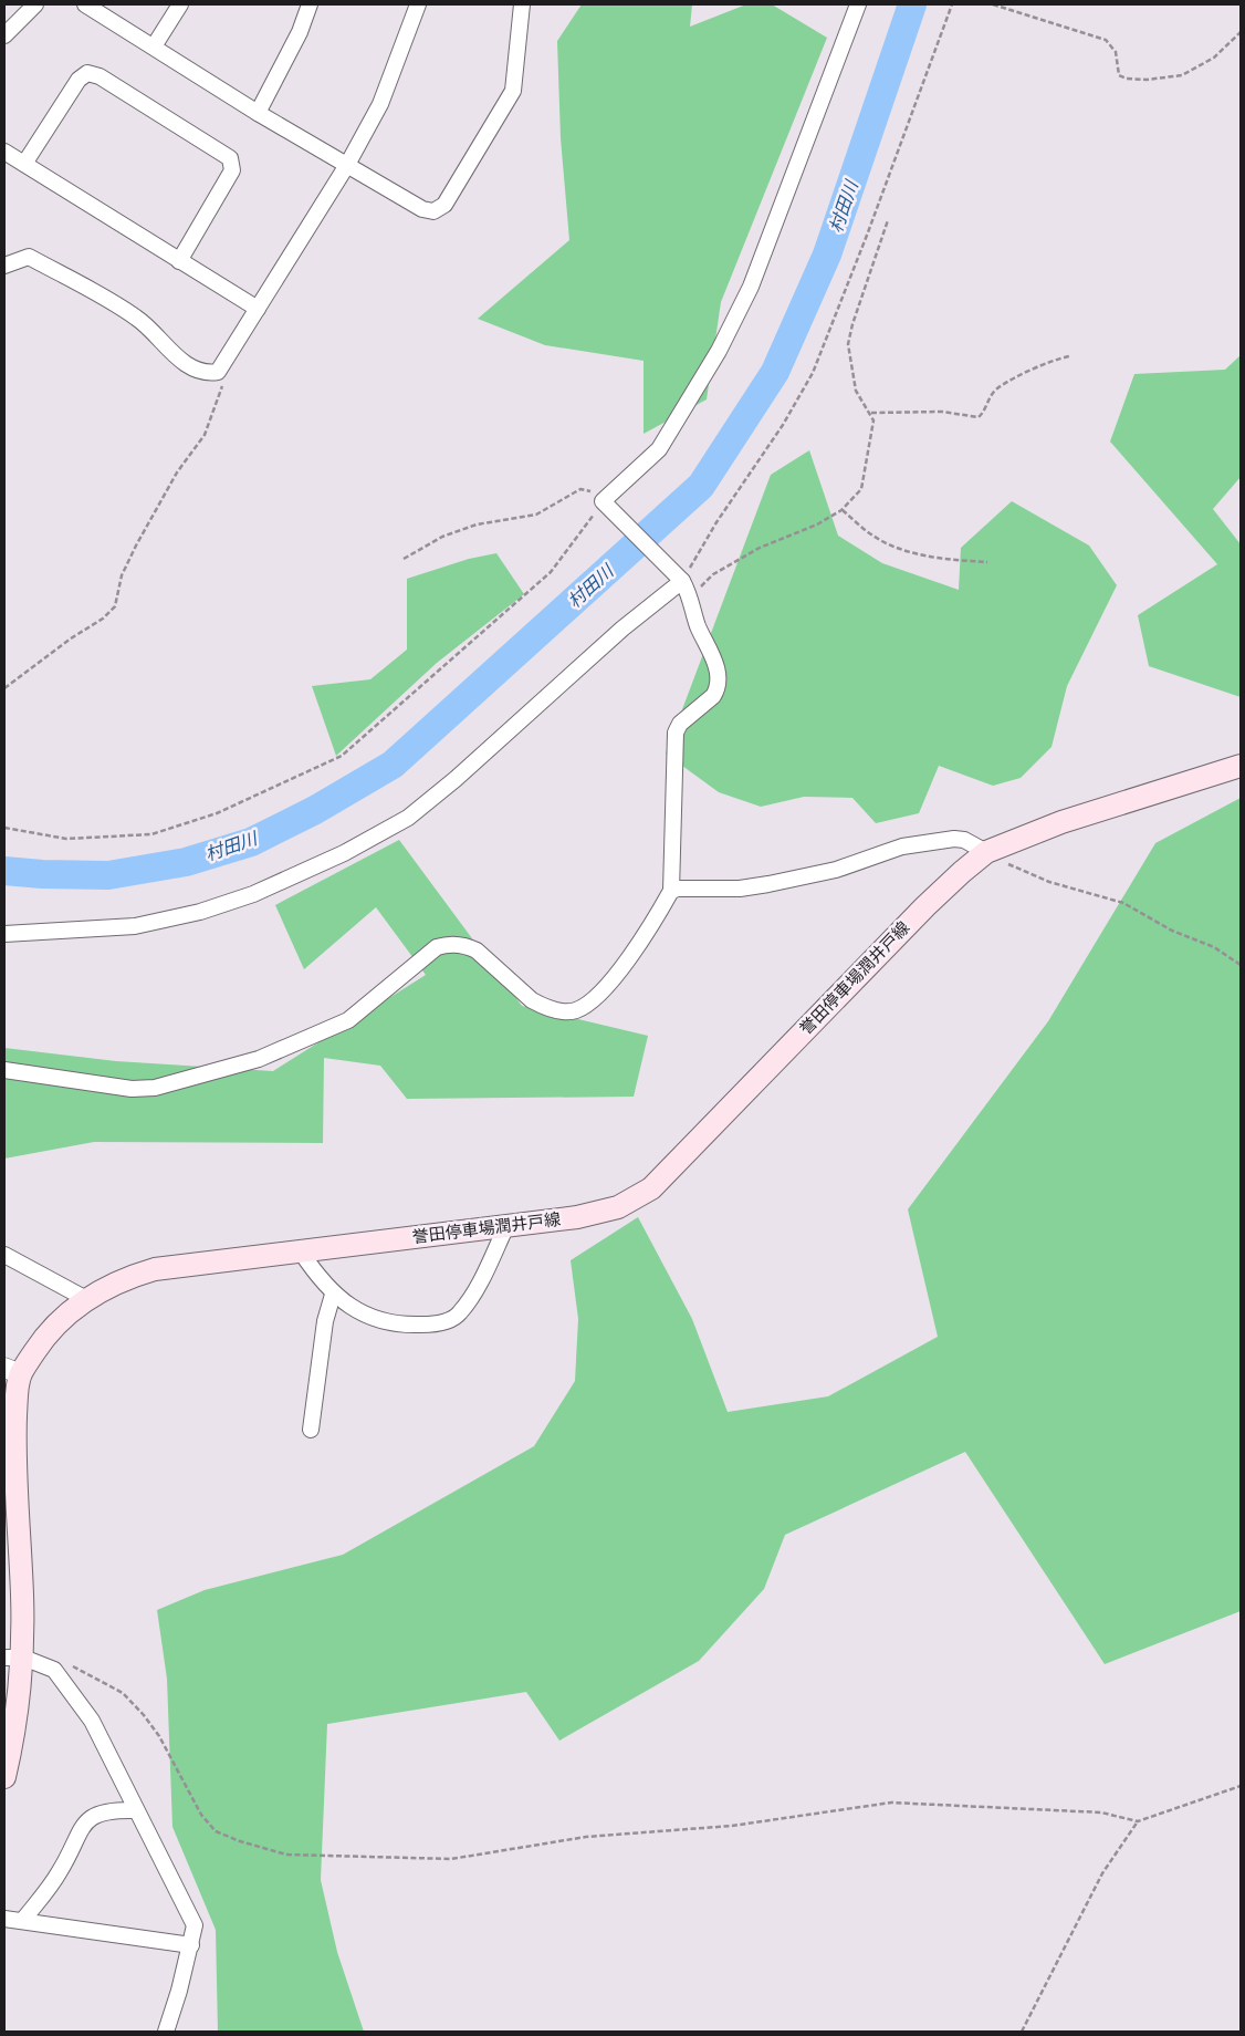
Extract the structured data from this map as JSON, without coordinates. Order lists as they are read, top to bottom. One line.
{"streets":{"main road":["誉田停車場潤井戸線"]},"water":["村田川"]}
